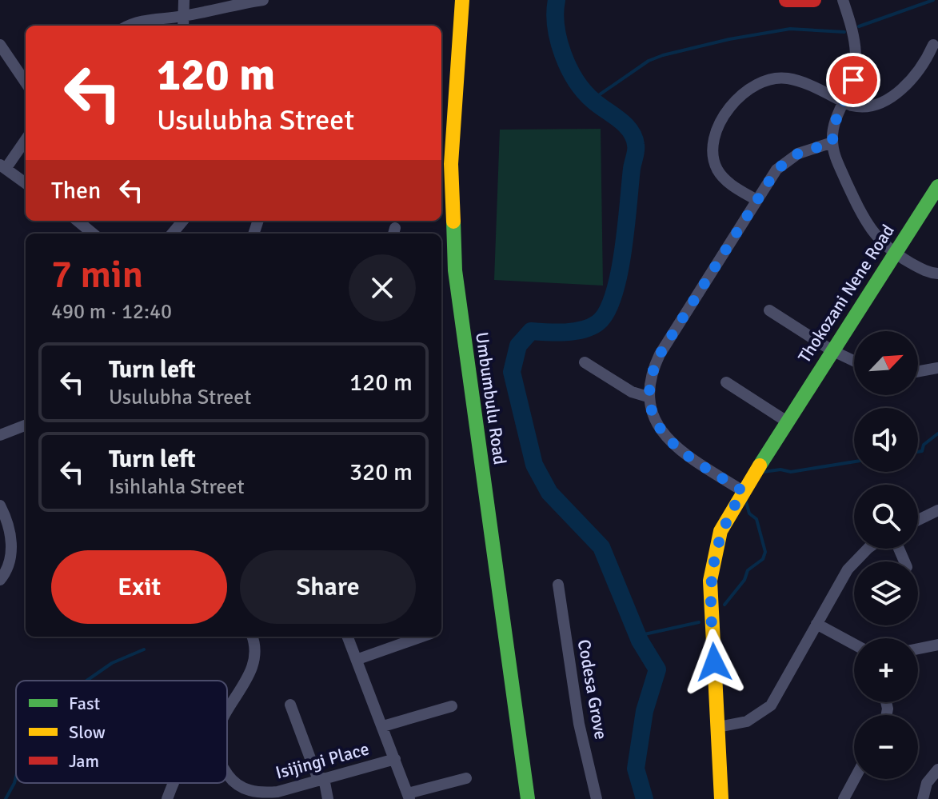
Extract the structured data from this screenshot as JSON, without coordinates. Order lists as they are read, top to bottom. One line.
{"streets":{"main road":["Thokozani Nene Road","Umbumbulu Road"],"street":["Codesa Grove","Isijingi Place"]},"legend":["Fast","Slow","Jam"],"north":"top right","page":{"turn":["120 m","Usulubha Street"],"then":"Then","heading":["7 min","490 m · 12:40"],"map_buttons":["+","−"],"list":[{"name":"Turn left","note":"Usulubha Street","value":"120 m"},{"name":"Turn left","note":"Isihlahla Street","value":"320 m"}],"buttons":["Exit","Share"]}}
